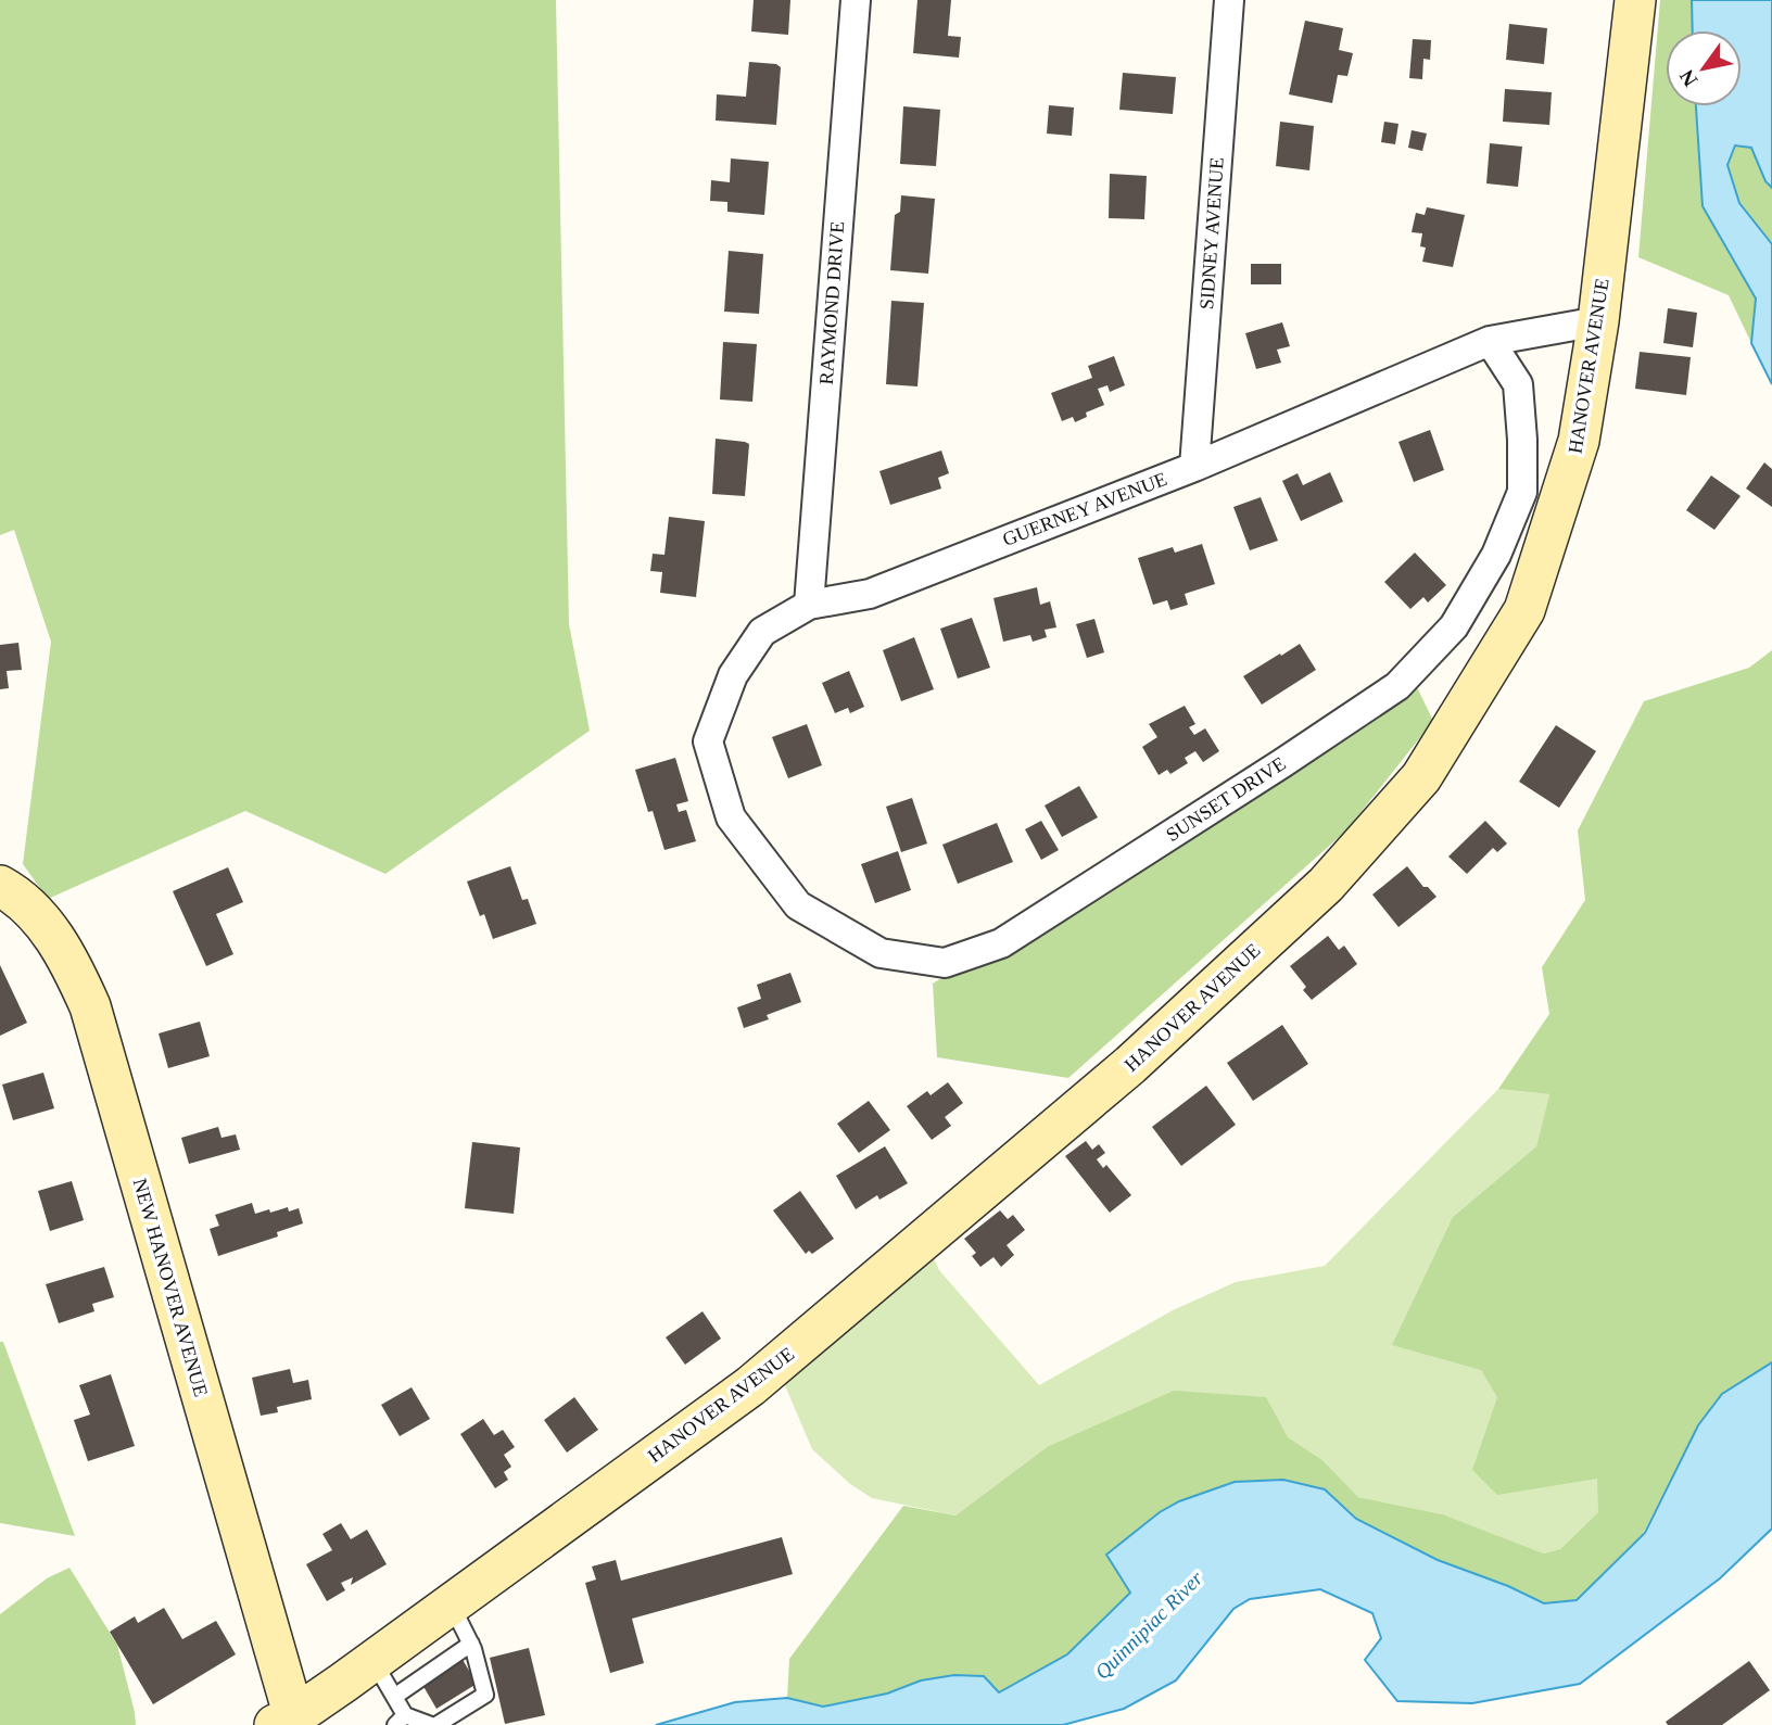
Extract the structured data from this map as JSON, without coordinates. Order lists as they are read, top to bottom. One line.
{"streets":{"main road":["HANOVER AVENUE","NEW HANOVER AVENUE"],"street":["SIDNEY AVENUE","RAYMOND DRIVE","GUERNEY AVENUE","SUNSET DRIVE"]},"crossings":[["SIDNEY AVENUE","GUERNEY AVENUE"],["RAYMOND DRIVE","GUERNEY AVENUE"],["HANOVER AVENUE","GUERNEY AVENUE"],["HANOVER AVENUE","NEW HANOVER AVENUE"],["GUERNEY AVENUE","SUNSET DRIVE"]],"water":["Quinnipiac River"],"north":"bottom left"}
